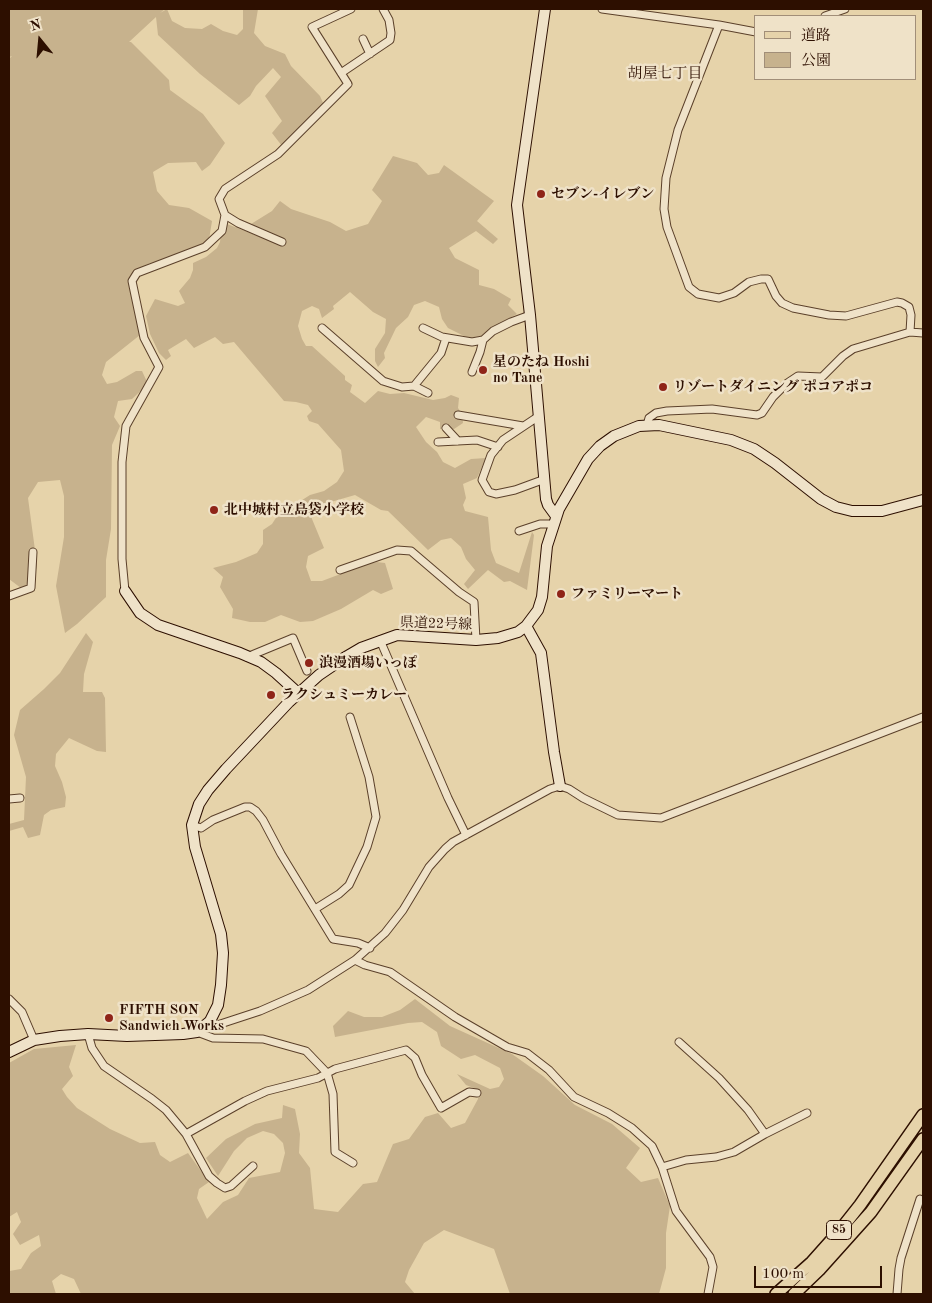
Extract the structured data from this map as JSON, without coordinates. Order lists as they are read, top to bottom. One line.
{"streets":{"main road":["県道22号線","85"]},"districts":["胡屋七丁目"],"places":["セブン-イレブン","星のたね Hoshi no Tane","リゾートダイニング ポコアポコ","北中城村立島袋小学校","ファミリーマート","浪漫酒場いっぽ","ラクシュミーカレー","FIFTH SON Sandwich Works"],"legend":["道路","公園"],"scale_bar":"100 m","north":"top"}
